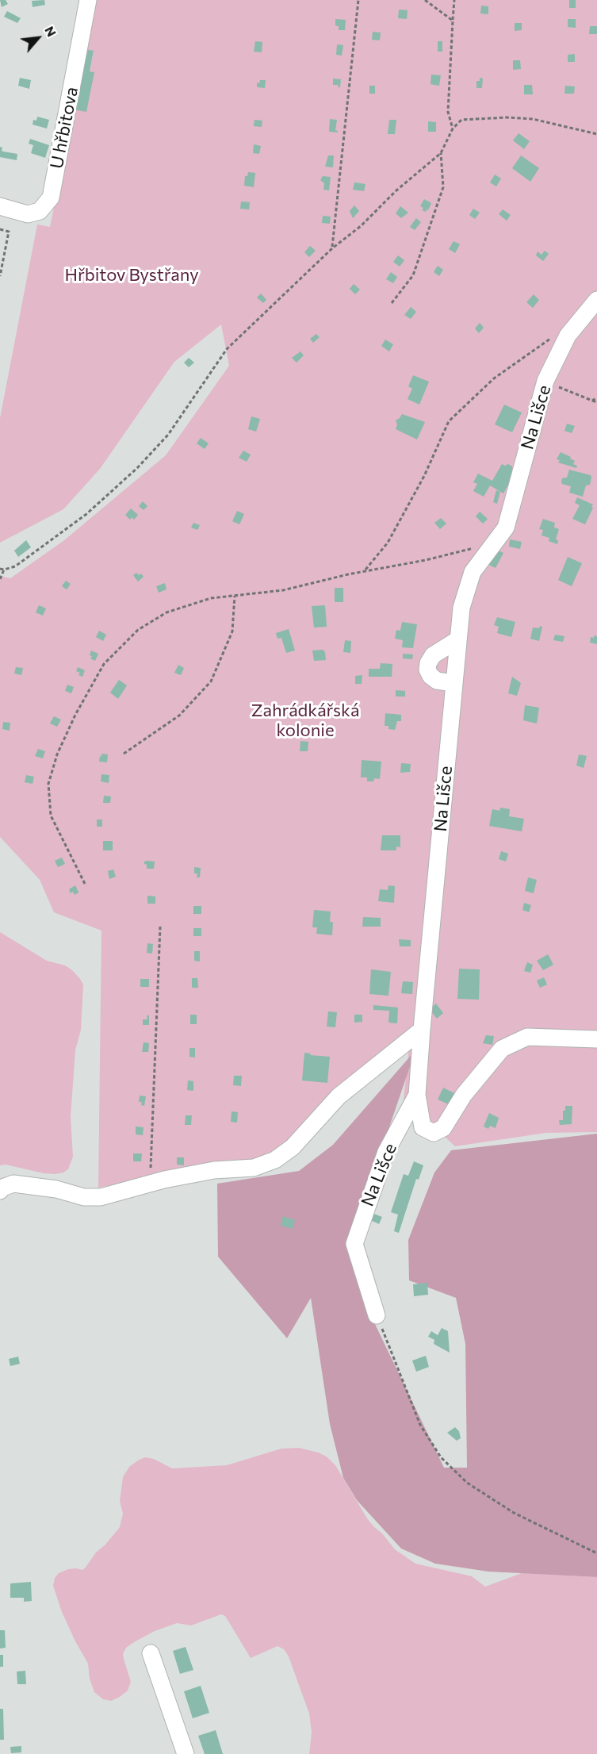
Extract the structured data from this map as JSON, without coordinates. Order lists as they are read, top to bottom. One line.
{"streets":{"street":["U hřbitova","Na Lišce"]},"parks":["Hřbitov Bystřany","Zahrádkářská kolonie"],"north":"top right"}
